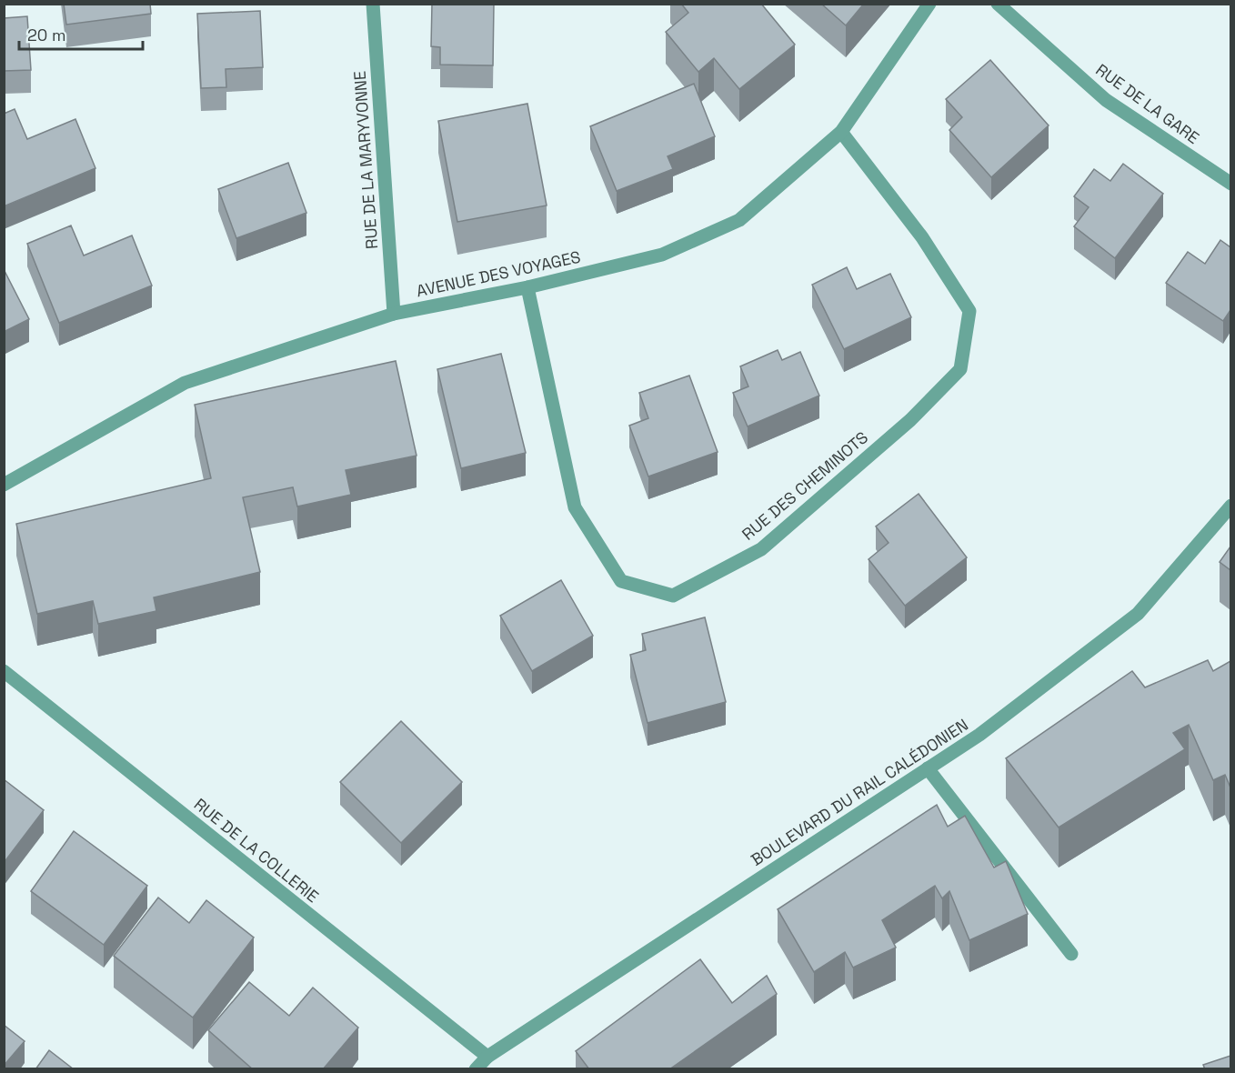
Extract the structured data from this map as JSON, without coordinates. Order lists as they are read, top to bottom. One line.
{"streets":{"street":["RUE DE LA GARE","RUE DE LA MARYVONNE","AVENUE DES VOYAGES","RUE DES CHEMINOTS","BOULEVARD DU RAIL CALÉDONIEN","RUE DE LA COLLERIE"]},"crossings":[["RUE DE LA MARYVONNE","AVENUE DES VOYAGES"],["AVENUE DES VOYAGES","RUE DES CHEMINOTS"],["BOULEVARD DU RAIL CALÉDONIEN","RUE DE LA COLLERIE"]],"scale_bar":"20 m"}
